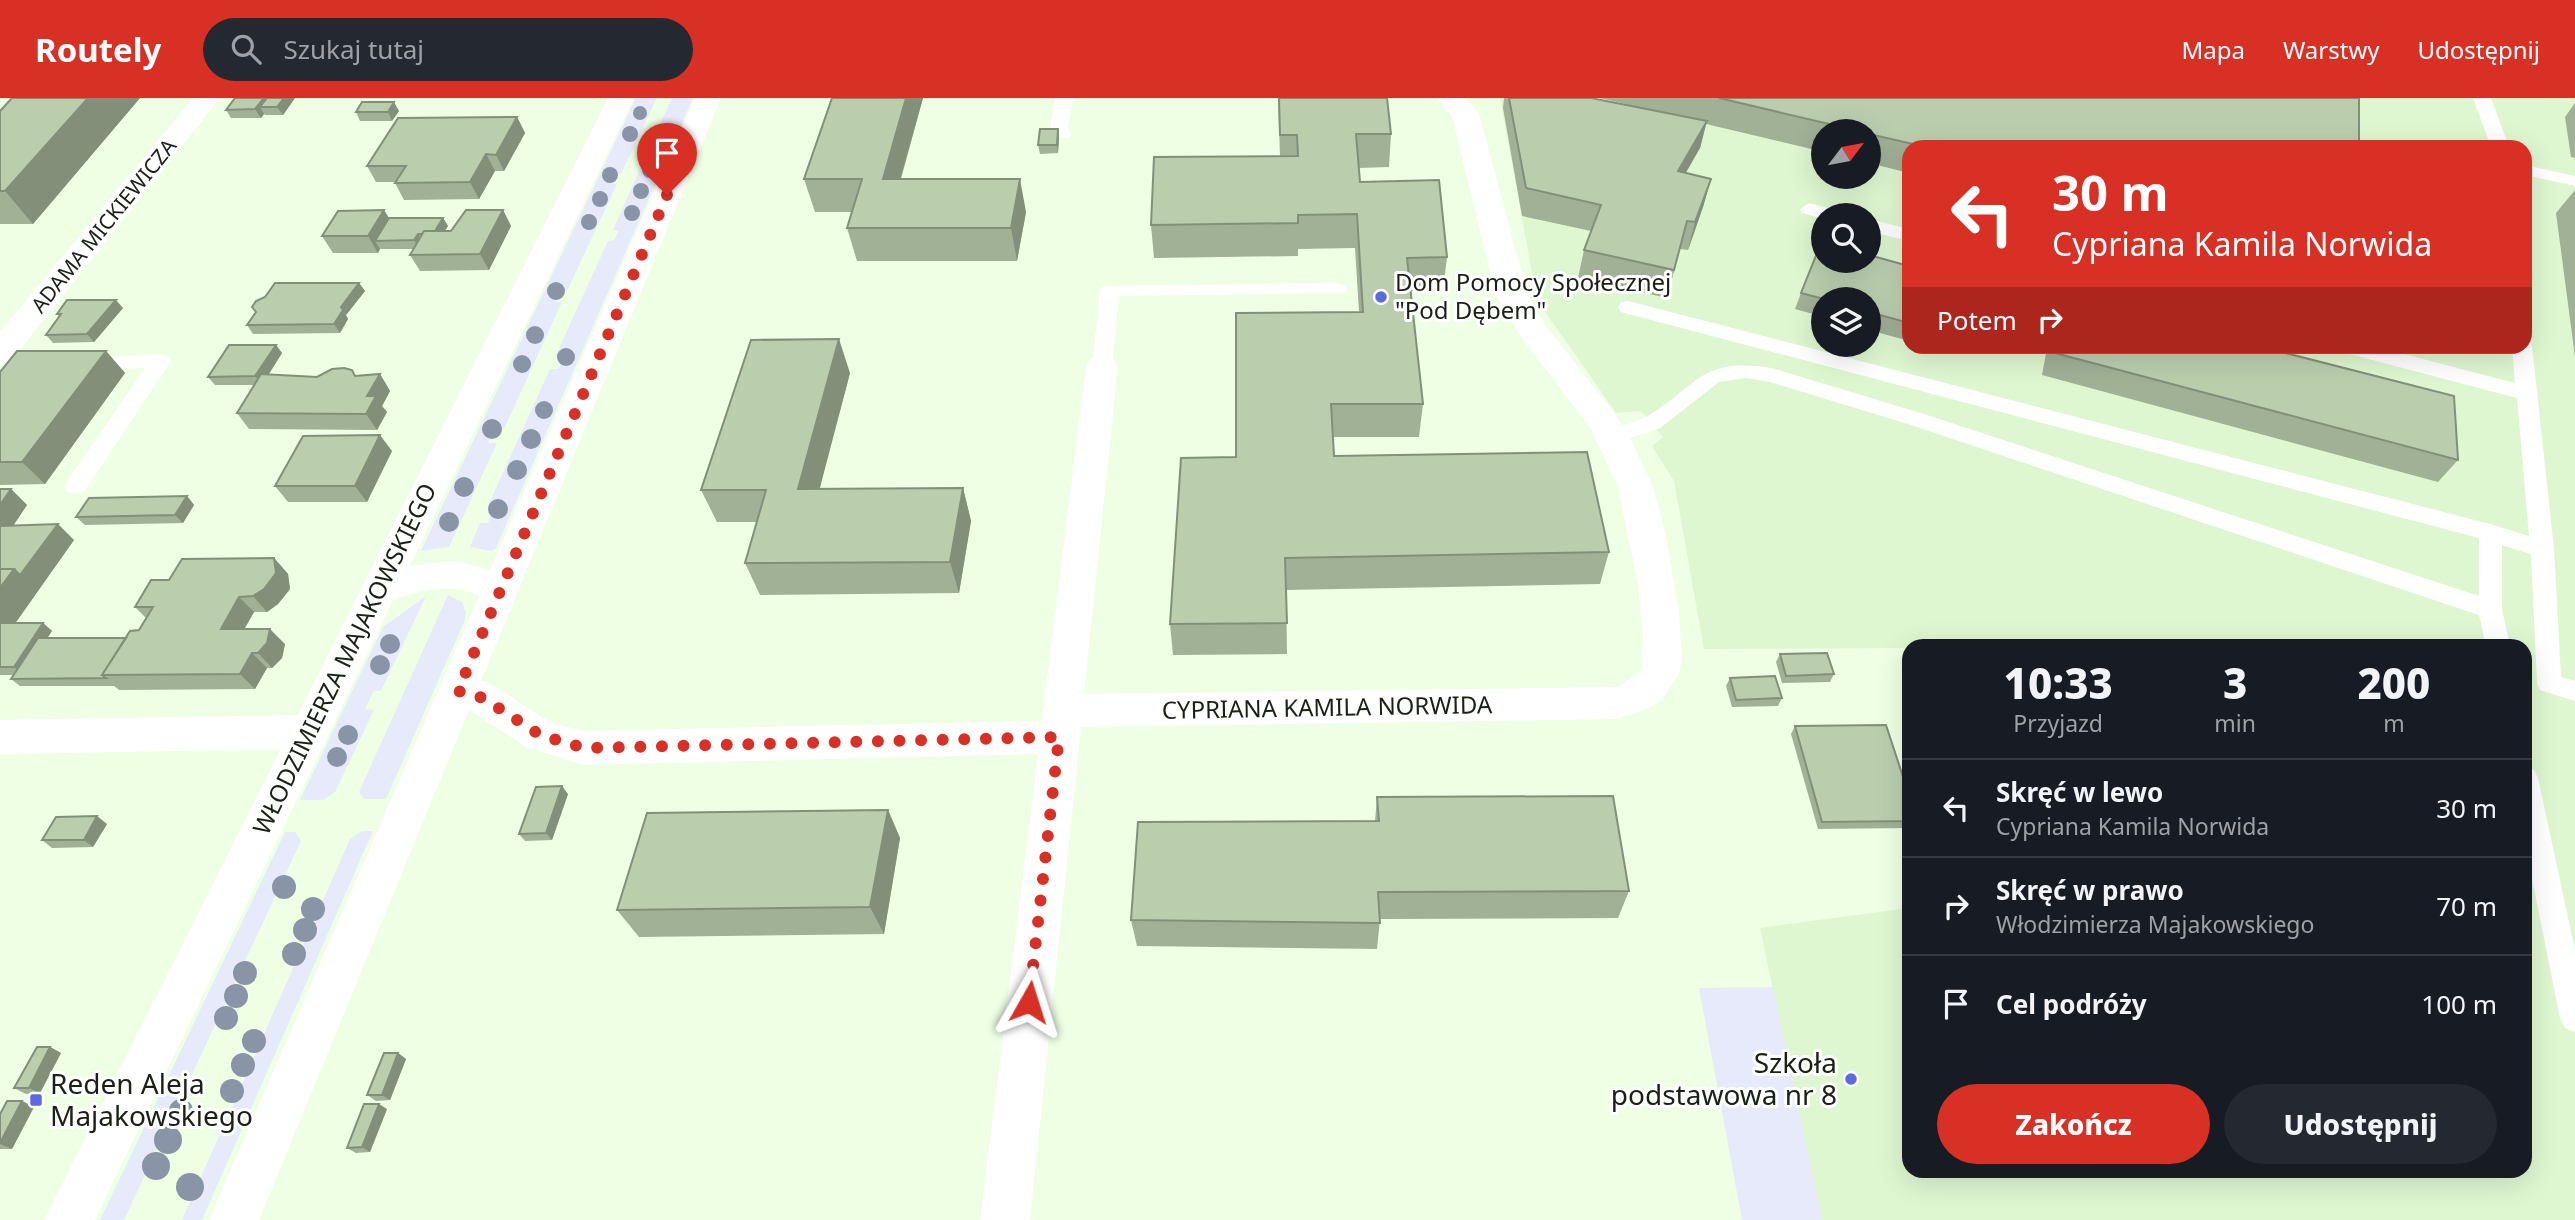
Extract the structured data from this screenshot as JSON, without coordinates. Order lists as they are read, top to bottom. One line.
{"streets":{"street":["ADAMA MICKIEWICZA","WŁODZIMIERZA MAJAKOWSKIEGO","CYPRIANA KAMILA NORWIDA"]},"places":{"other":["Dom Pomocy Społecznej \"Pod Dębem\"","Szkoła podstawowa nr 8"],"transit":["Reden Aleja Majakowskiego"]},"north":"top right","page":{"header":"Routely","search":"Szukaj tutaj","nav":["Mapa","Warstwy","Udostępnij"],"turn":["30 m","Cypriana Kamila Norwida"],"then":"Potem","eta":["10:33","Przyjazd","3","min","200","m"],"list":[{"name":"Skręć w lewo","note":"Cypriana Kamila Norwida","value":"30 m"},{"name":"Skręć w prawo","note":"Włodzimierza Majakowskiego","value":"70 m"},{"name":"Cel podróży","value":"100 m"}],"buttons":["Zakończ","Udostępnij"]}}
